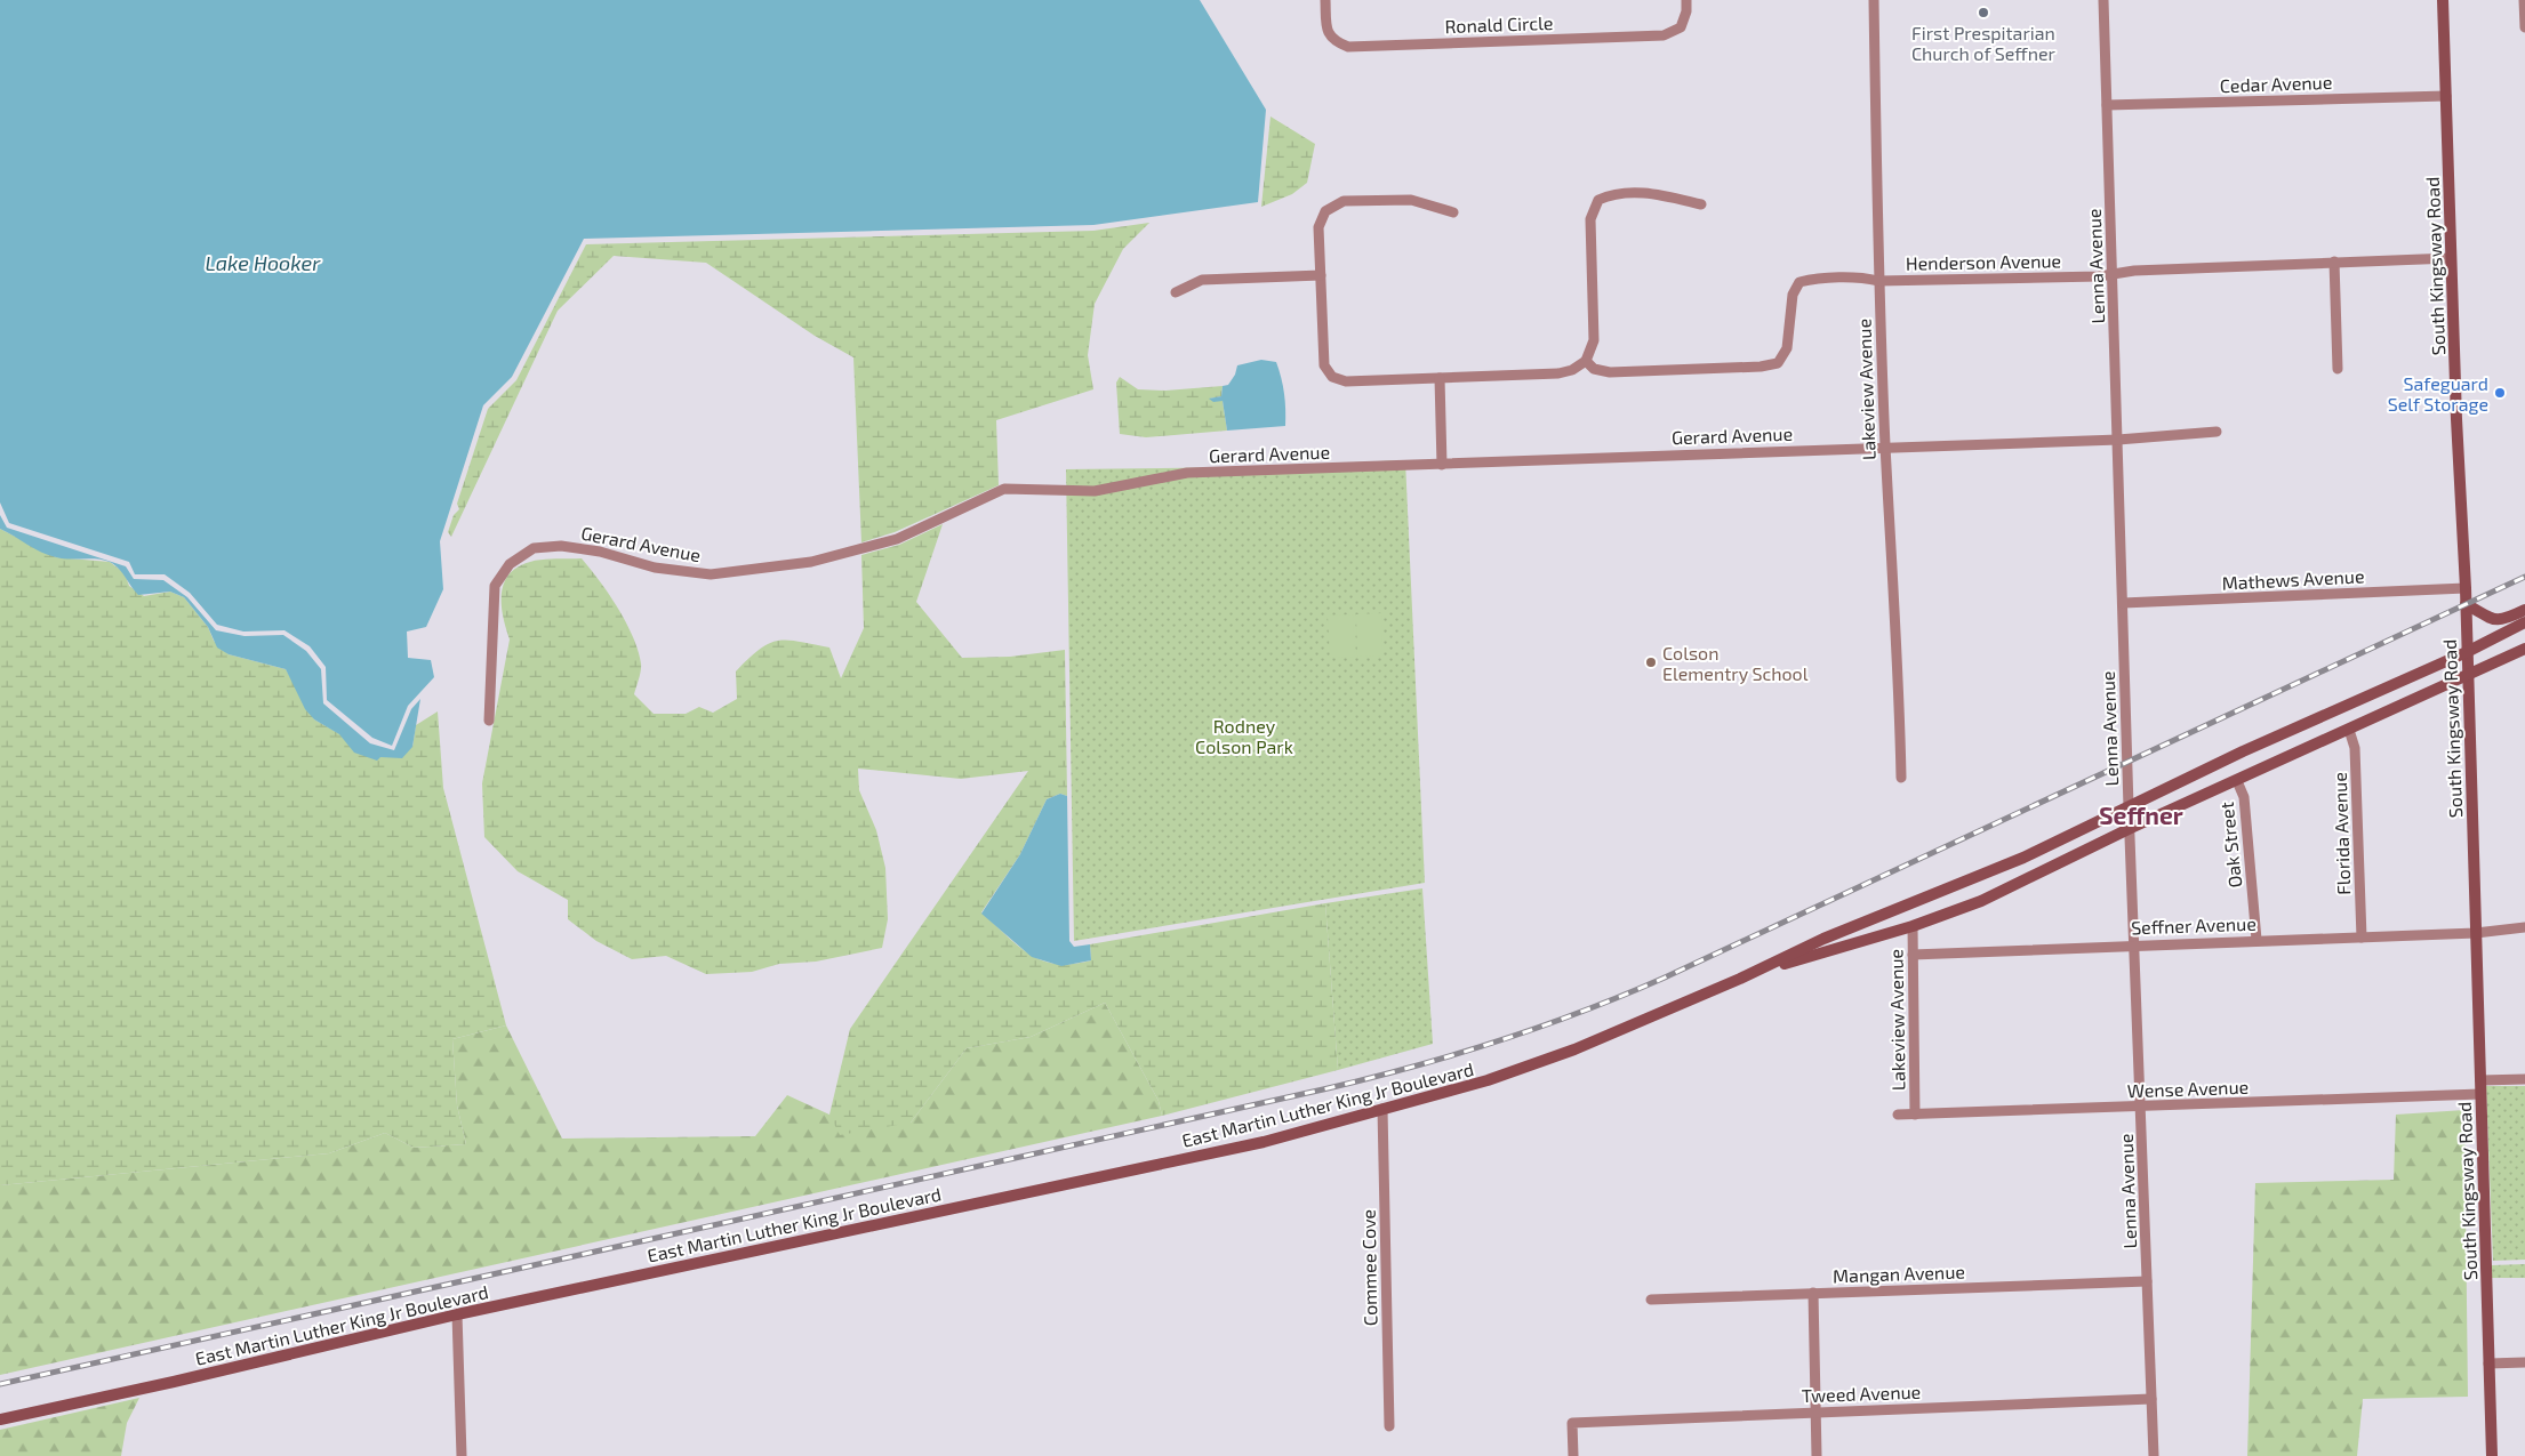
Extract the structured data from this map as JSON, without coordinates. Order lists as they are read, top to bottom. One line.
{"streets":{"main road":["South Kingsway Road","East Martin Luther King Jr Boulevard"],"street":["Ronald Circle","Cedar Avenue","Henderson Avenue","Lenna Avenue","Lakeview Avenue","Gerard Avenue","Mathews Avenue","Florida Avenue","Oak Street","Seffner Avenue","Wense Avenue","Commee Cove","Mangan Avenue","Tweed Avenue"]},"crossings":[["Cedar Avenue","Lenna Avenue"],["Cedar Avenue","South Kingsway Road"],["Henderson Avenue","Lenna Avenue"],["Henderson Avenue","South Kingsway Road"],["Henderson Avenue","Lakeview Avenue"],["Lenna Avenue","Gerard Avenue"],["Lenna Avenue","Mathews Avenue"],["Lenna Avenue","Seffner Avenue"],["Lenna Avenue","Wense Avenue"],["Lenna Avenue","Mangan Avenue"],["Lenna Avenue","Tweed Avenue"],["South Kingsway Road","Mathews Avenue"],["South Kingsway Road","Seffner Avenue"],["South Kingsway Road","Wense Avenue"],["Lakeview Avenue","Gerard Avenue"],["Lakeview Avenue","Seffner Avenue"],["Lakeview Avenue","Wense Avenue"],["Florida Avenue","Seffner Avenue"],["Oak Street","Seffner Avenue"],["East Martin Luther King Jr Boulevard","Commee Cove"]],"districts":["Seffner"],"water":["Lake Hooker"],"parks":["Rodney Colson Park"],"places":["First Prespitarian Church of Seffner","Safeguard Self Storage","Colson Elementry School"]}
